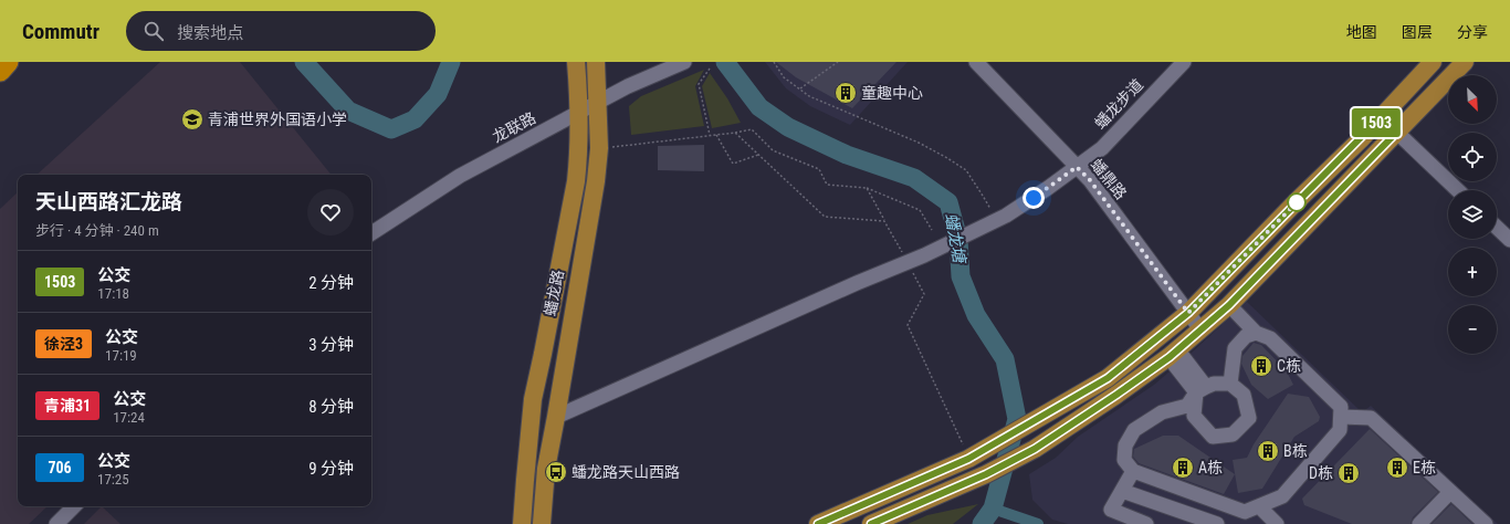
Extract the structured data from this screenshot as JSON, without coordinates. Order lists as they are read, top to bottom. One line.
{"streets":{"main road":["蟠龙路"],"street":["蟠龙步道","龙联路","蟠鼎路"]},"crossings":[["蟠龙步道","蟠鼎路"],["蟠龙步道","蟠龙路"],["龙联路","蟠龙路"]],"water":["蟠龙塘"],"places":{"building":["童趣中心","C栋","B栋","A栋","E栋","D栋"],"school or university":["青浦世界外国语小学"],"bus stop":["蟠龙路天山西路"]},"lines":["bus line 1503"],"north":"bottom right","page":{"header":"Commutr","search":"搜索地点","nav":["地图","图层","分享"],"on_map":"1503","map_buttons":["+","−"],"heading":["天山西路汇龙路","步行 · 4 分钟 · 240 m"],"list":[{"mark":"1503","name":"公交","note":"17:18","value":"2 分钟"},{"mark":"徐泾3","name":"公交","note":"17:19","value":"3 分钟"},{"mark":"青浦31","name":"公交","note":"17:24","value":"8 分钟"},{"mark":"706","name":"公交","note":"17:25","value":"9 分钟"}]}}
